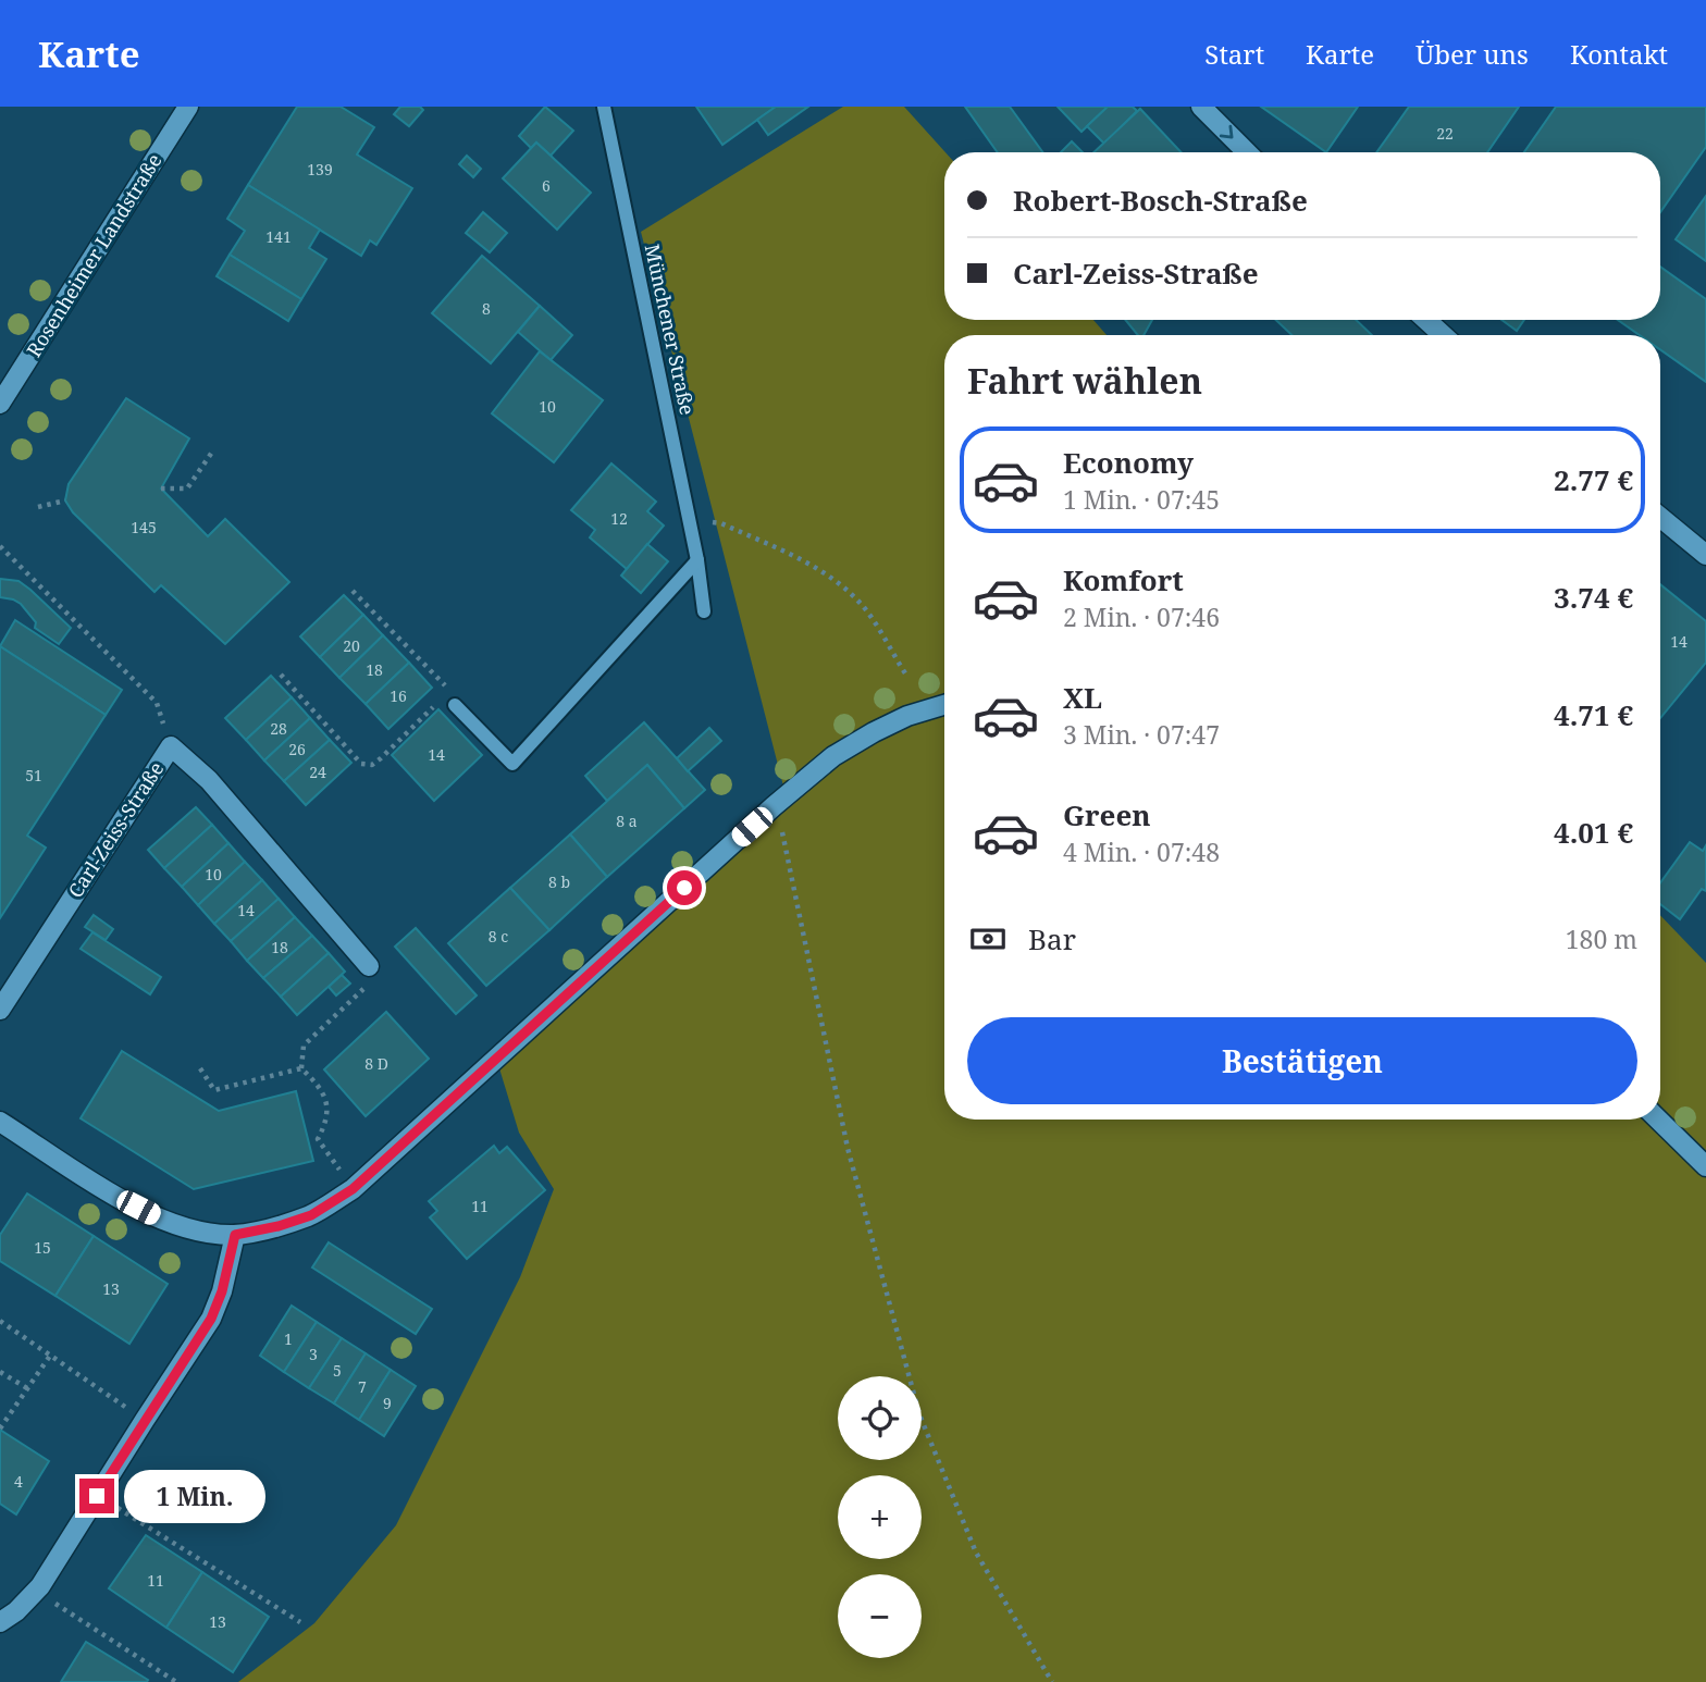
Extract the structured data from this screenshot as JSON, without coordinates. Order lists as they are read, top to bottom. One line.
{"streets":{"street":["Rosenheimer Landstraße","Carl-Zeiss-Straße"],"lane":["Münchener Straße"]},"house_numbers":["22","139","6","141","8","10","12","145","14","20","18","16","28","26","14","24","51","8 a","10","8 b","14","8 c","18","8 D","11","15","13","1","3","5","7","9","4","11","13"],"page":{"header":"Karte","nav":["Start","Karte","Über uns","Kontakt"],"banner":["Robert-Bosch-Straße","Carl-Zeiss-Straße"],"heading":"Fahrt wählen","list":[{"name":"Economy","note":"1 Min. · 07:45","value":"2.77 €"},{"name":"Komfort","note":"2 Min. · 07:46","value":"3.74 €"},{"name":"XL","note":"3 Min. · 07:47","value":"4.71 €"},{"name":"Green","note":"4 Min. · 07:48","value":"4.01 €"}],"pay":["Bar","180 m"],"buttons":"Bestätigen","map_buttons":["+","−"],"bubble":"1 Min."}}
